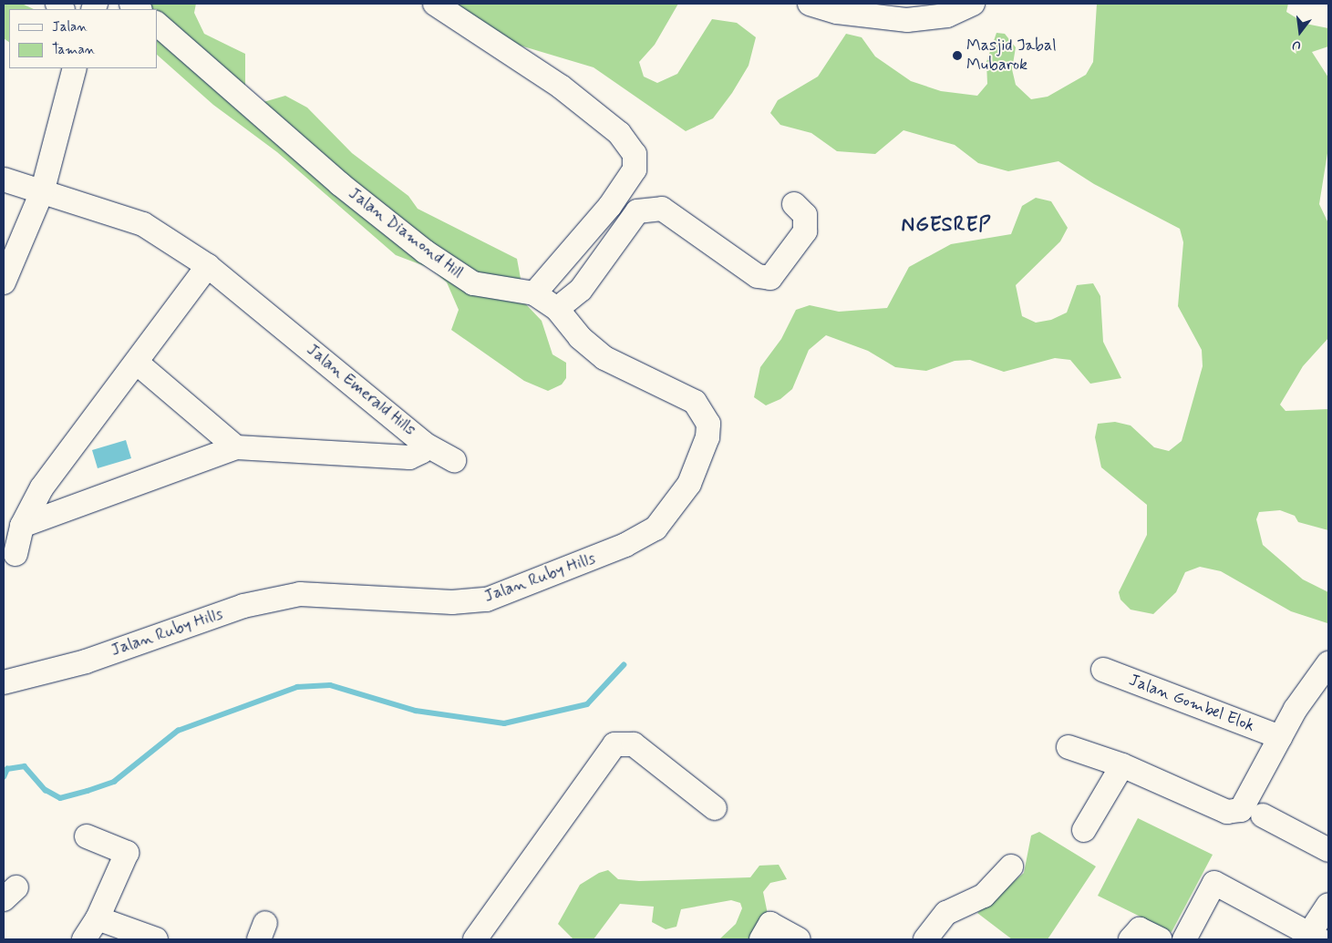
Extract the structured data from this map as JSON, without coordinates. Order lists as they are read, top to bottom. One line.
{"streets":{"street":["Jalan Diamond Hill","Jalan Emerald Hills","Jalan Ruby Hills","Jalan Gombel Elok"]},"crossings":[["Jalan Diamond Hill","Jalan Ruby Hills"]],"districts":["NGESREP"],"places":["Masjid Jabal Mubarok"],"legend":["Jalan","Taman"],"north":"bottom"}
